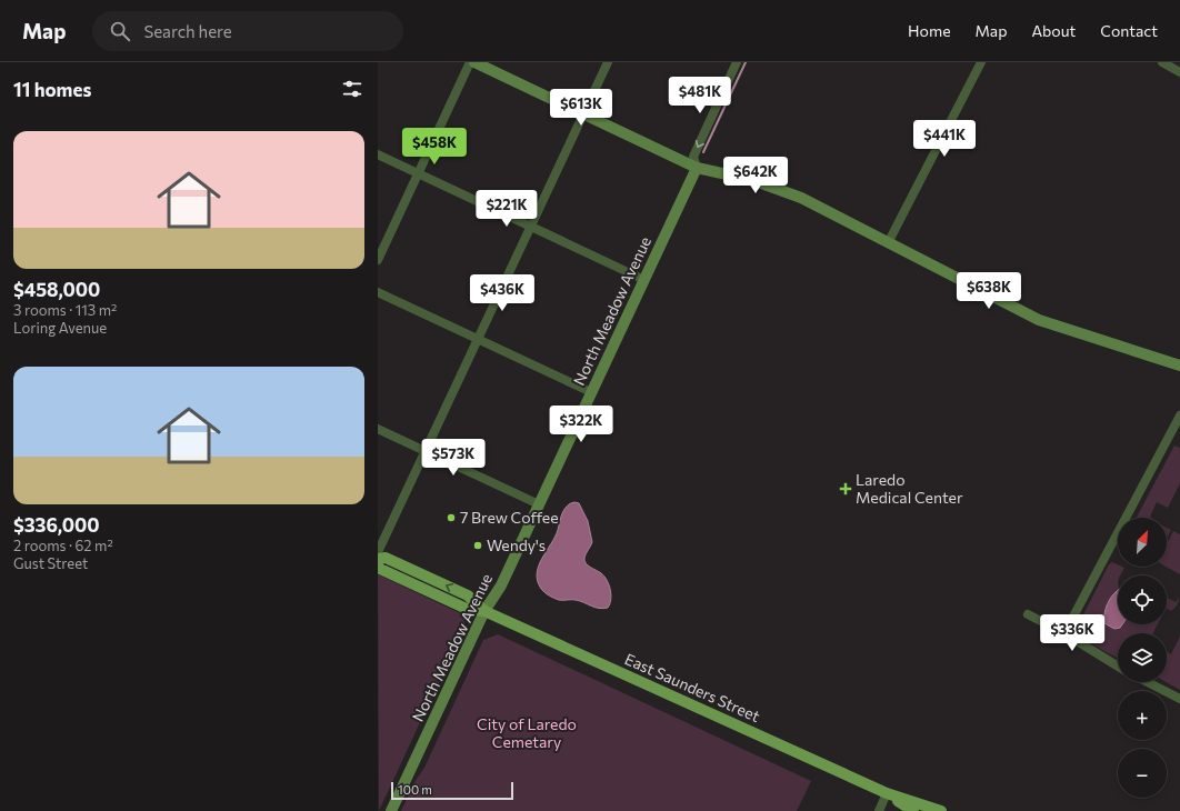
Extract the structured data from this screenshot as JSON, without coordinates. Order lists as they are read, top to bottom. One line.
{"streets":{"main road":["East Saunders Street"],"street":["North Meadow Avenue"]},"crossings":[["North Meadow Avenue","East Saunders Street"]],"parks":["City of Laredo Cemetary"],"places":{"health":["Laredo Medical Center"],"other":["7 Brew Coffee","Wendy's"]},"scale_bar":"100 m","north":"top right","page":{"header":"Map","search":"Search here","nav":["Home","Map","About","Contact"],"heading":"11 homes","price":["$481K","$613K","$441K","$458K","$642K","$221K","$638K","$436K","$322K","$573K","$336K"],"list":[{"name":"$458,000","note":"3 rooms · 113 m² · Loring Avenue"},{"name":"$336,000","note":"2 rooms · 62 m² · Gust Street"}],"map_buttons":["+","−"],"scale":"100 m"}}
